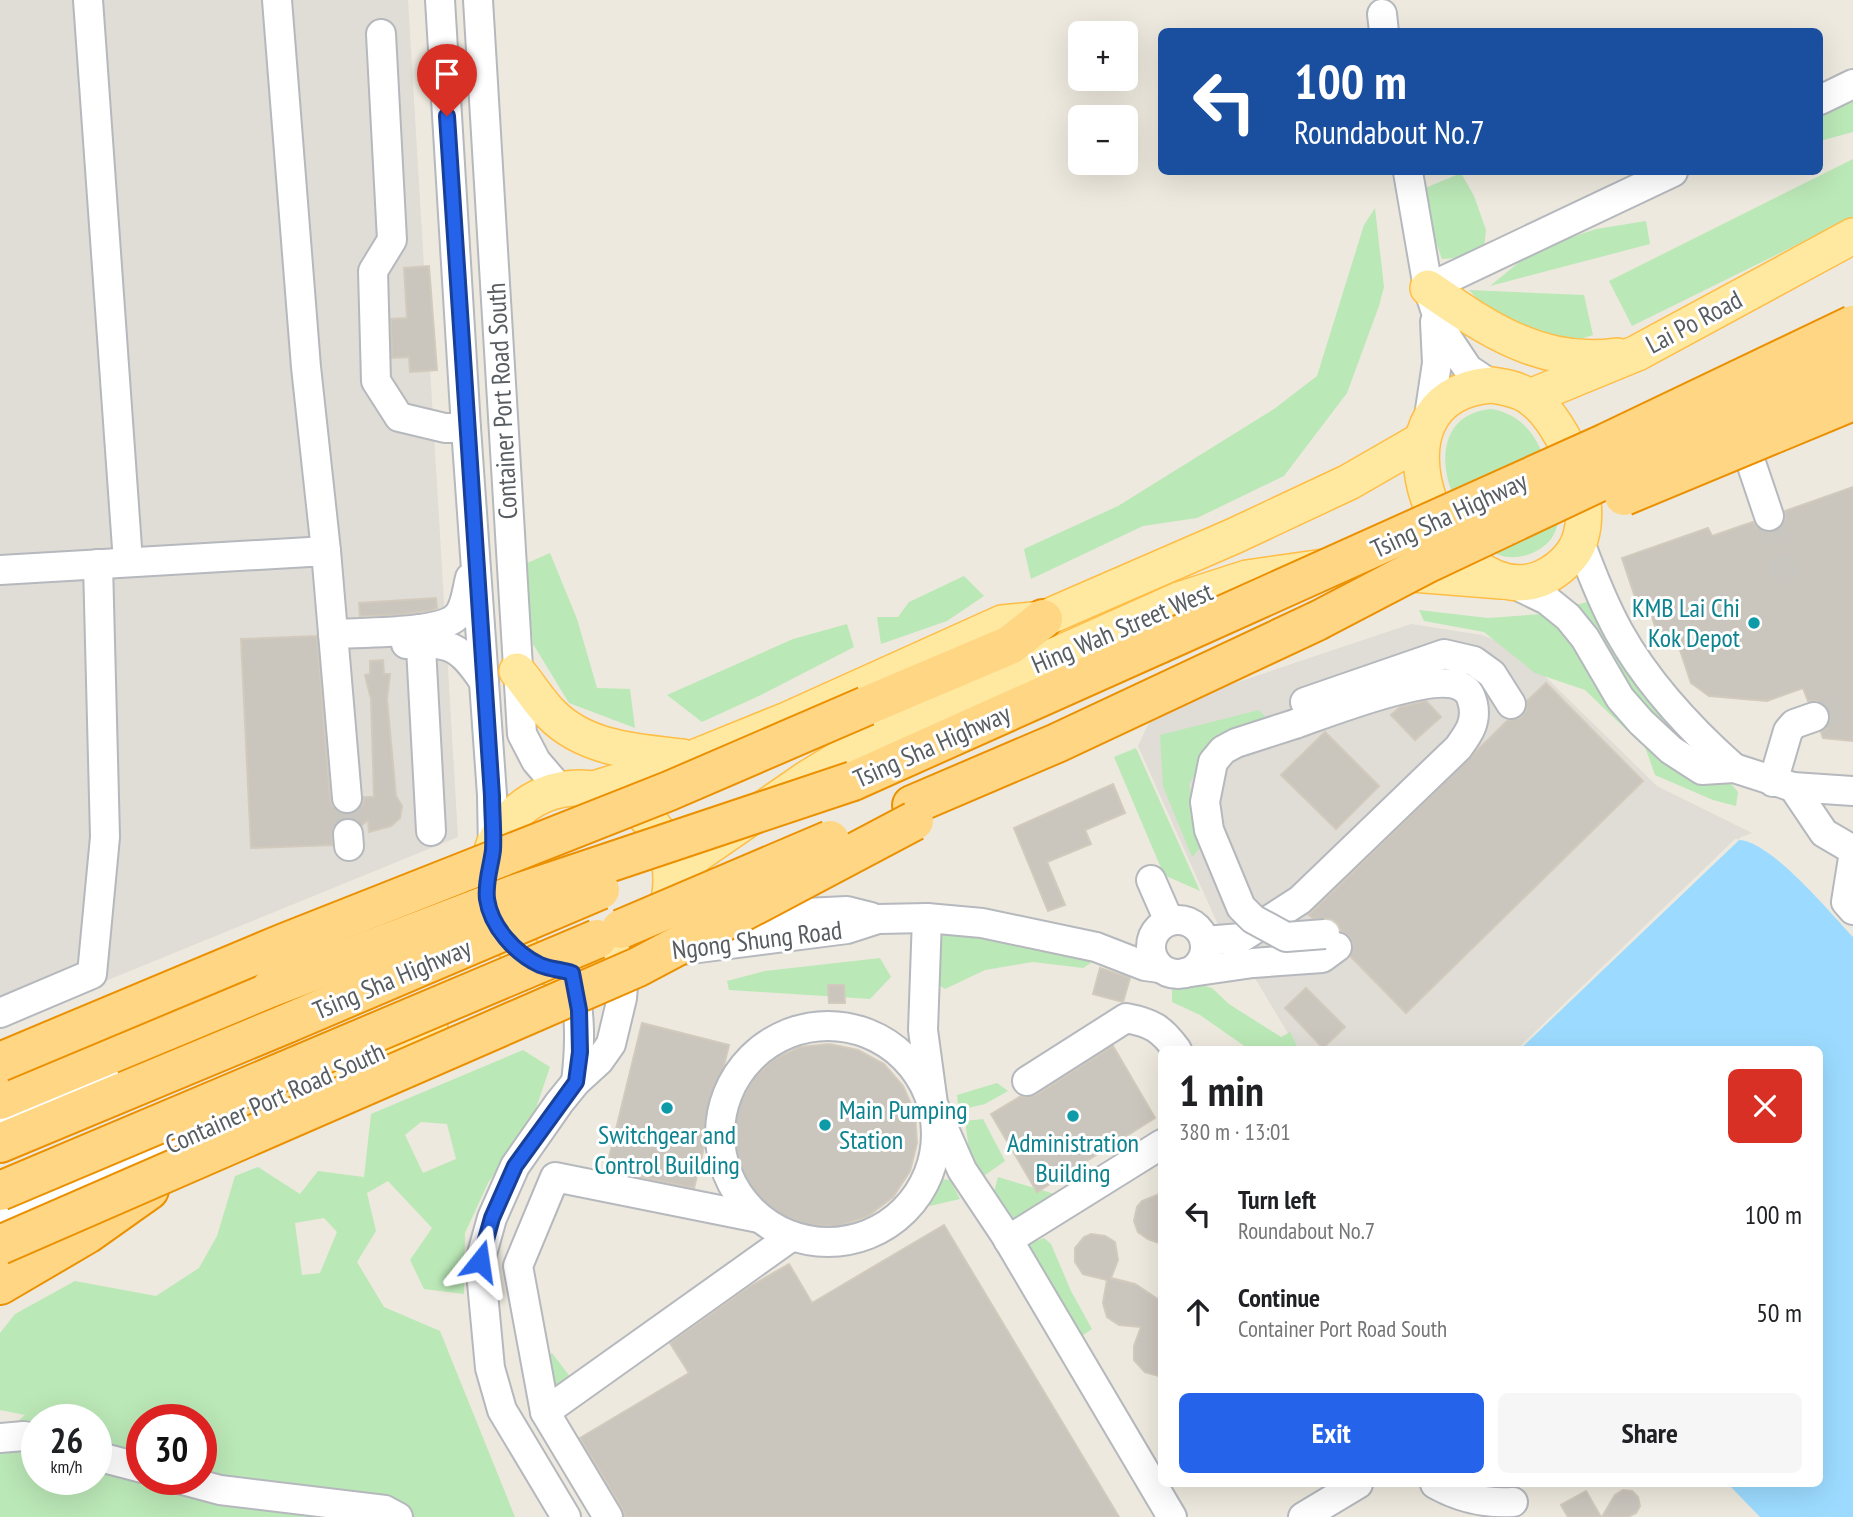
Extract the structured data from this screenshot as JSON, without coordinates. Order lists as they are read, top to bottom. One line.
{"streets":{"highway":["Tsing Sha Highway"],"main road":["Lai Po Road","Container Port Road South","Hing Wah Street West"],"street":["Ngong Shung Road"]},"crossings":[["Lai Po Road","Hing Wah Street West"],["Container Port Road South","Hing Wah Street West"],["Container Port Road South","Ngong Shung Road"],["Hing Wah Street West","Ngong Shung Road"]],"places":["KMB Lai Chi Kok Depot","Switchgear and Control Building","Administration Building","Main Pumping Station"],"page":{"map_buttons":["+","−"],"turn":["100 m","Roundabout No.7"],"heading":["1 min","380 m · 13:01"],"list":[{"name":"Turn left","note":"Roundabout No.7","value":"100 m"},{"name":"Continue","note":"Container Port Road South","value":"50 m"}],"buttons":["Exit","Share"],"speed":"26 km/h","limit":"30"}}
